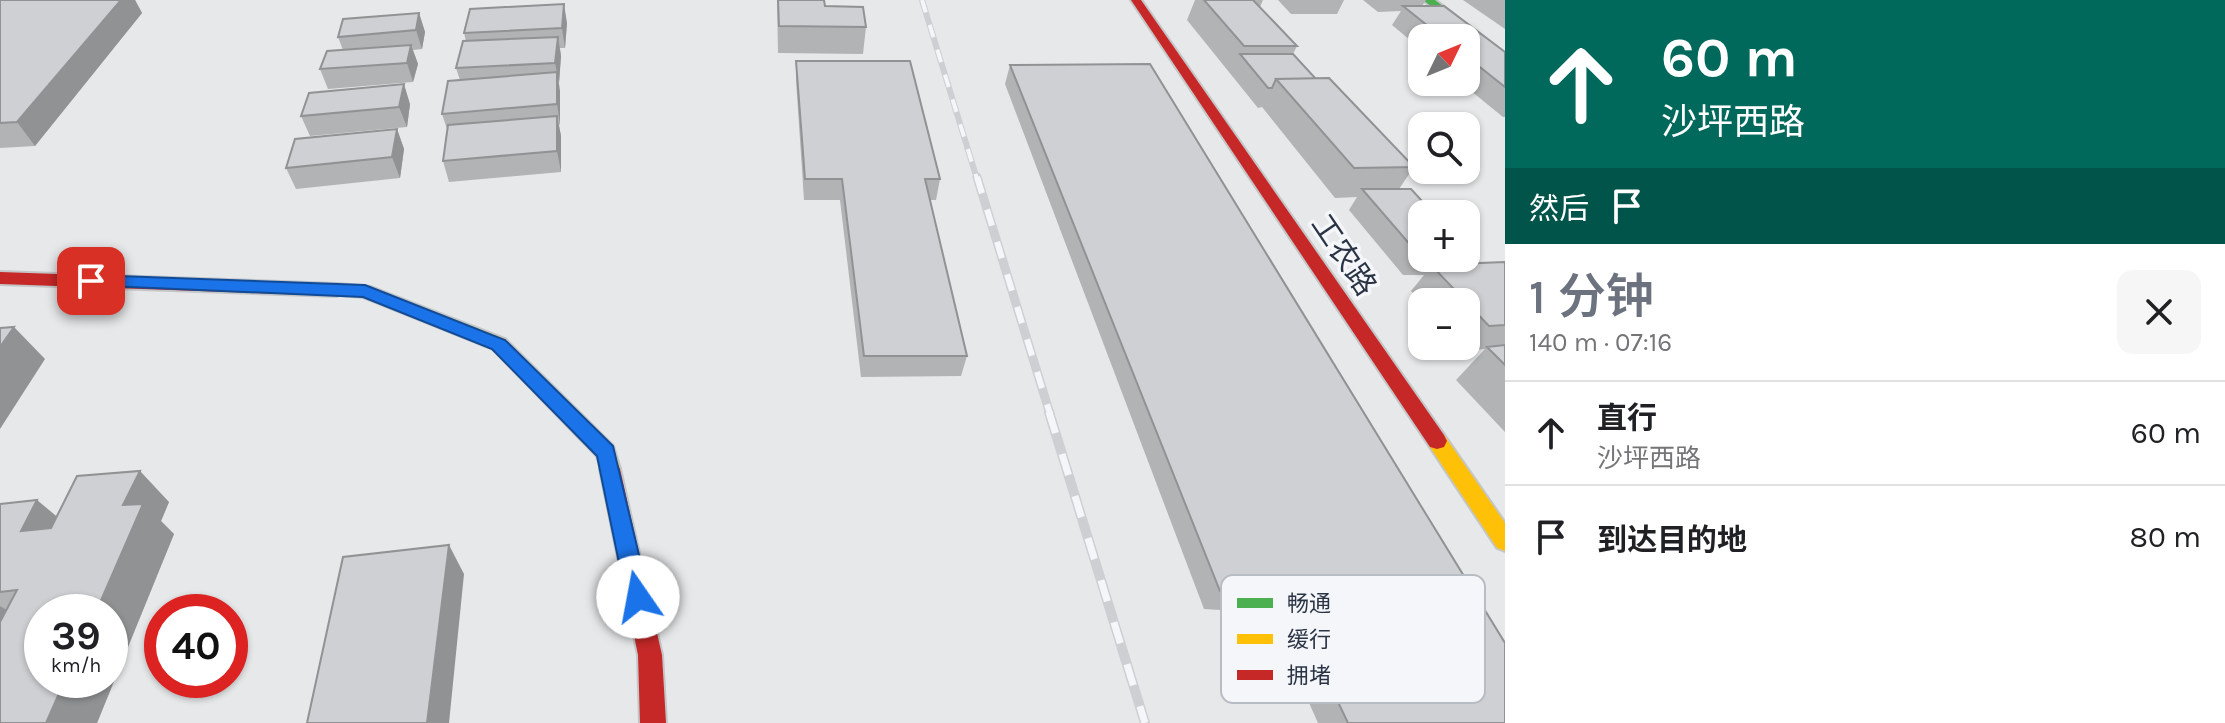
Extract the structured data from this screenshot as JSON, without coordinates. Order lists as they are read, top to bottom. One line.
{"streets":{"street":["工农路"]},"legend":["畅通","缓行","拥堵"],"north":"top right","page":{"turn":["60 m","沙坪西路"],"map_buttons":["+","−"],"then":"然后","heading":["1 分钟","140 m · 07:16"],"list":[{"name":"直行","note":"沙坪西路","value":"60 m"},{"name":"到达目的地","value":"80 m"}],"speed":"39 km/h","limit":"40"}}
